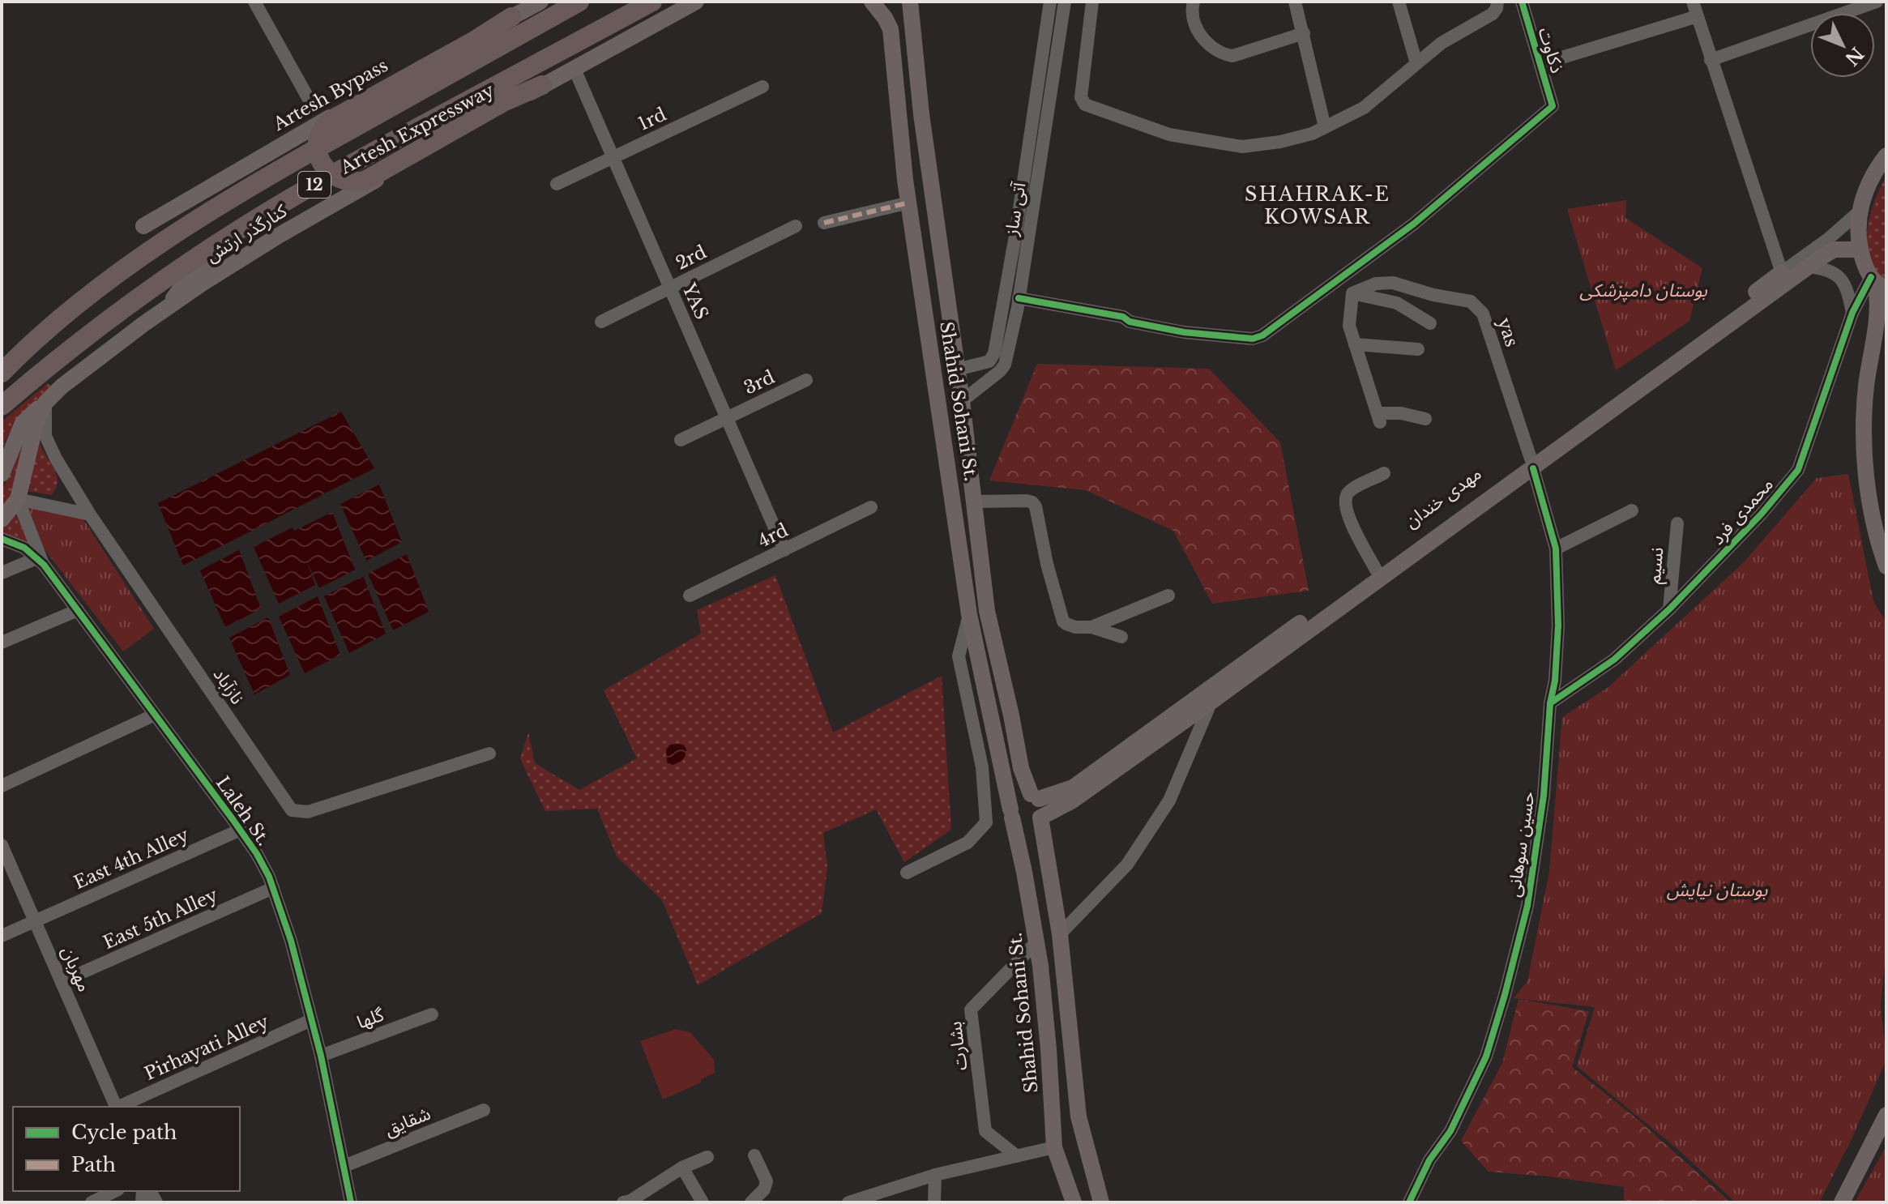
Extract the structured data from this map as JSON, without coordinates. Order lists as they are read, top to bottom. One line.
{"streets":{"highway":["Artesh Expressway","12"],"main road":["Artesh Bypass","کنارگذر ارتش","Shahid Sohani St.","مهدی خندان"],"street":["ذکاوت","1rd","آتی ساز","2rd","YAS","yas","3rd","محمدی فرد","4rd","نسیم","نازآباد","Laleh St.","حسین سوهانی","East 4th Alley","East 5th Alley","مهربان","گلها","بشارت","Pirhayati Alley","شقایق"]},"crossings":[["ذکاوت","آتی ساز"],["1rd","YAS"],["آتی ساز","Shahid Sohani St."],["کنارگذر ارتش","YAS"],["کنارگذر ارتش","نازآباد"],["کنارگذر ارتش","Laleh St."],["2rd","YAS"],["YAS","3rd"],["YAS","4rd"],["yas","مهدی خندان"],["yas","حسین سوهانی"],["Shahid Sohani St.","مهدی خندان"],["Shahid Sohani St.","بشارت"],["مهدی خندان","حسین سوهانی"],["محمدی فرد","نسیم"],["محمدی فرد","حسین سوهانی"],["Laleh St.","East 4th Alley"],["Laleh St.","East 5th Alley"],["Laleh St.","گلها"],["Laleh St.","Pirhayati Alley"],["Laleh St.","شقایق"],["East 4th Alley","مهربان"],["East 5th Alley","مهربان"]],"districts":["SHAHRAK-E KOWSAR"],"parks":["بوستان دامپزشکی","بوستان نیایش"],"legend":["Cycle path","Path"],"north":"bottom right"}
